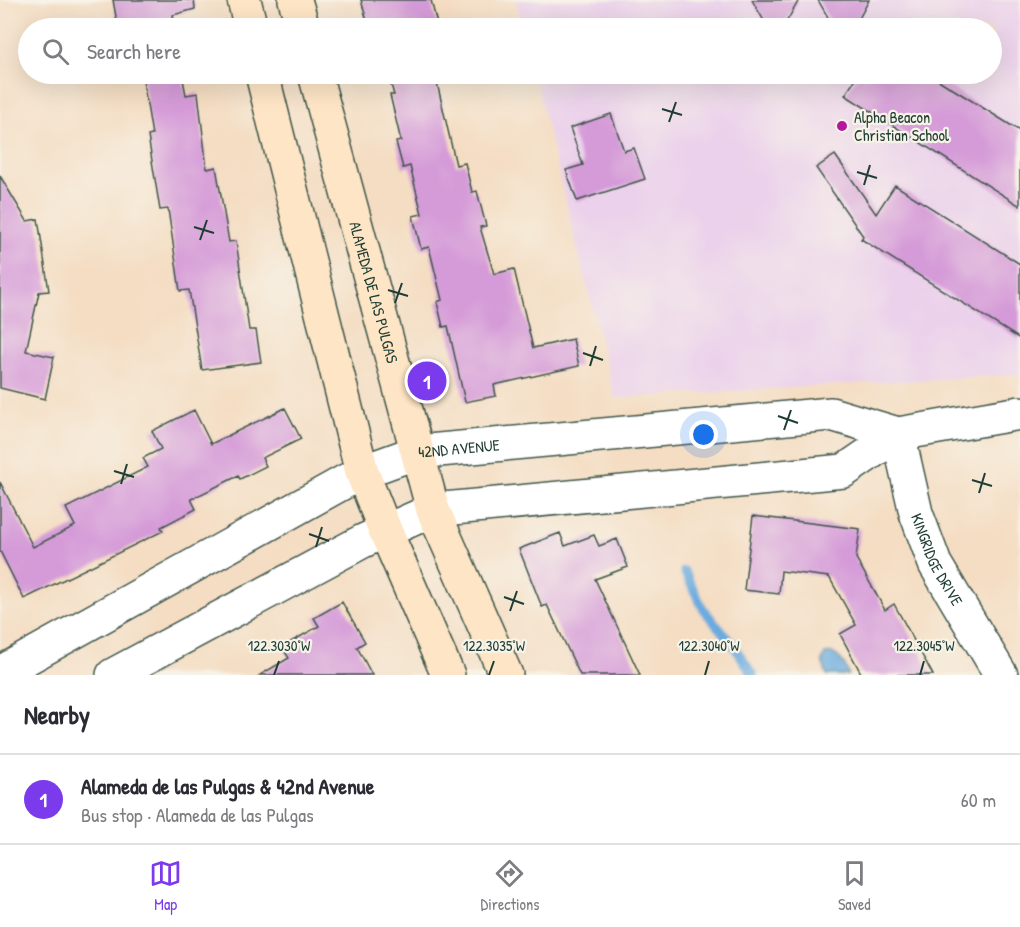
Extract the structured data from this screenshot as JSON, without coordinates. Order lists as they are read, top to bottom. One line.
{"streets":{"main road":["ALAMEDA DE LAS PULGAS"],"street":["42ND AVENUE","KINGRIDGE DRIVE"]},"crossings":[["ALAMEDA DE LAS PULGAS","42ND AVENUE"],["42ND AVENUE","KINGRIDGE DRIVE"]],"places":["Alpha Beacon Christian School"],"page":{"search":"Search here","pins":"1","heading":"Nearby","list":[{"mark":"1","name":"Alameda de las Pulgas & 42nd Avenue","note":"Bus stop · Alameda de las Pulgas","value":"60 m"}],"nav":["Map","Directions","Saved"]},"coordinates":["122.3030°W","122.3035°W","122.3040°W","122.3045°W"]}
